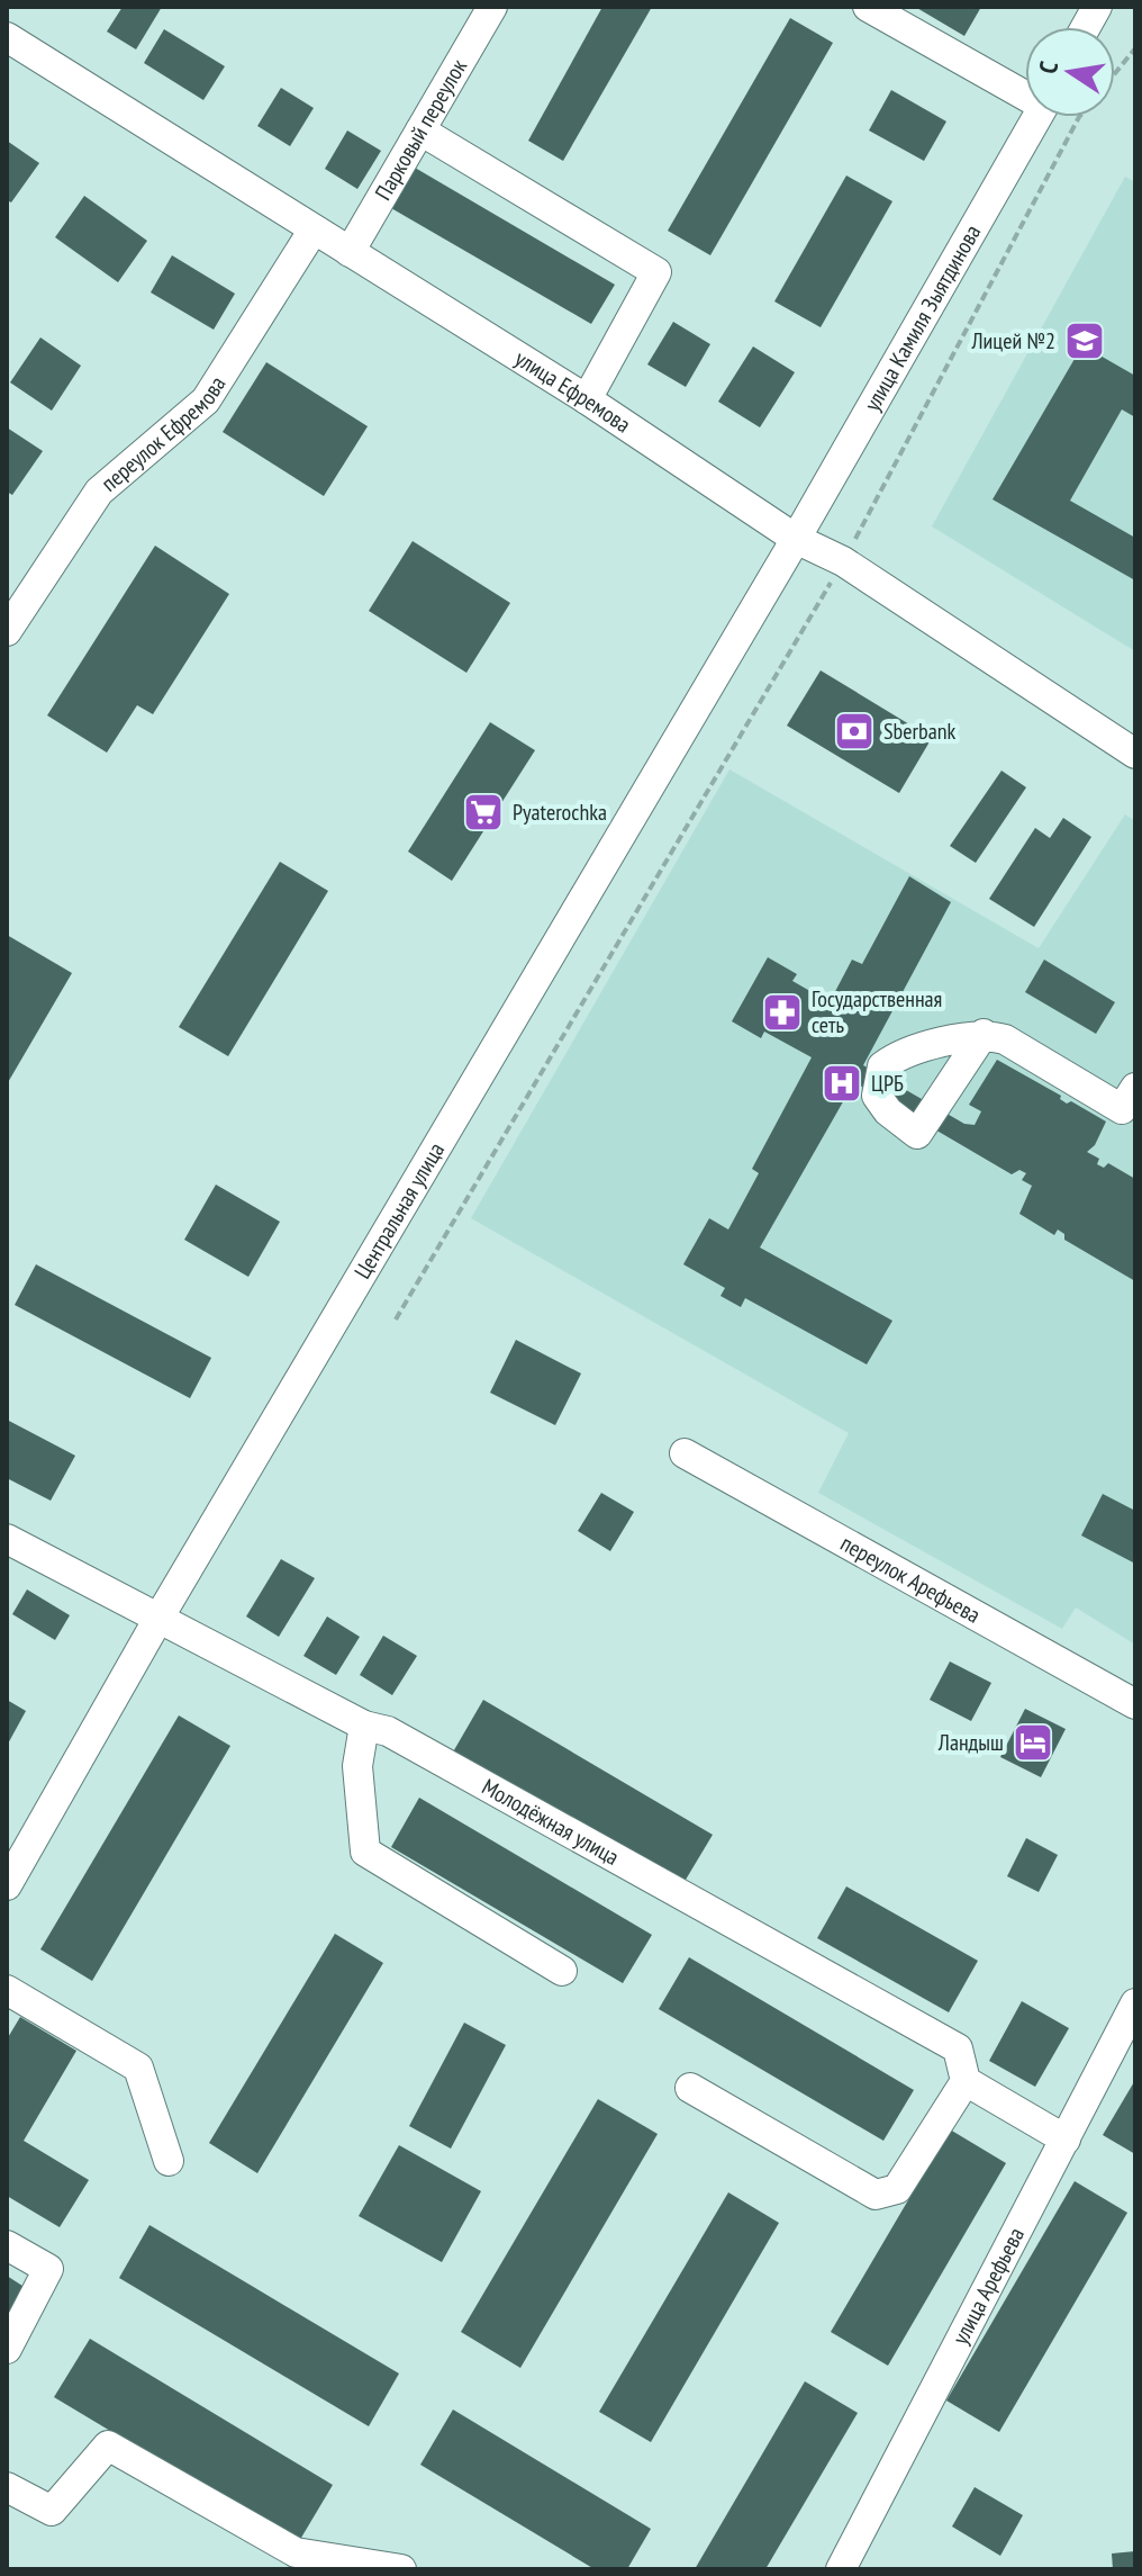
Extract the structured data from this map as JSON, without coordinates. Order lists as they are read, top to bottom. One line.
{"streets":{"street":["Парковый переулок","улица Камиля Зыятдинова","улица Ефремова","переулок Ефремова","Центральная улица","переулок Арефьева","Молодёжная улица","улица Арефьева"]},"crossings":[["Парковый переулок","улица Ефремова"],["улица Камиля Зыятдинова","улица Ефремова"],["улица Камиля Зыятдинова","Центральная улица"],["улица Ефремова","переулок Ефремова"],["улица Ефремова","Центральная улица"],["Центральная улица","Молодёжная улица"]],"places":{"school or university":["Лицей №2"],"bank":["Sberbank"],"supermarket":["Pyaterochka"],"pharmacy":["Государственная сеть"],"hospital":["ЦРБ"],"hotel":["Ландыш"]},"north":"left"}
